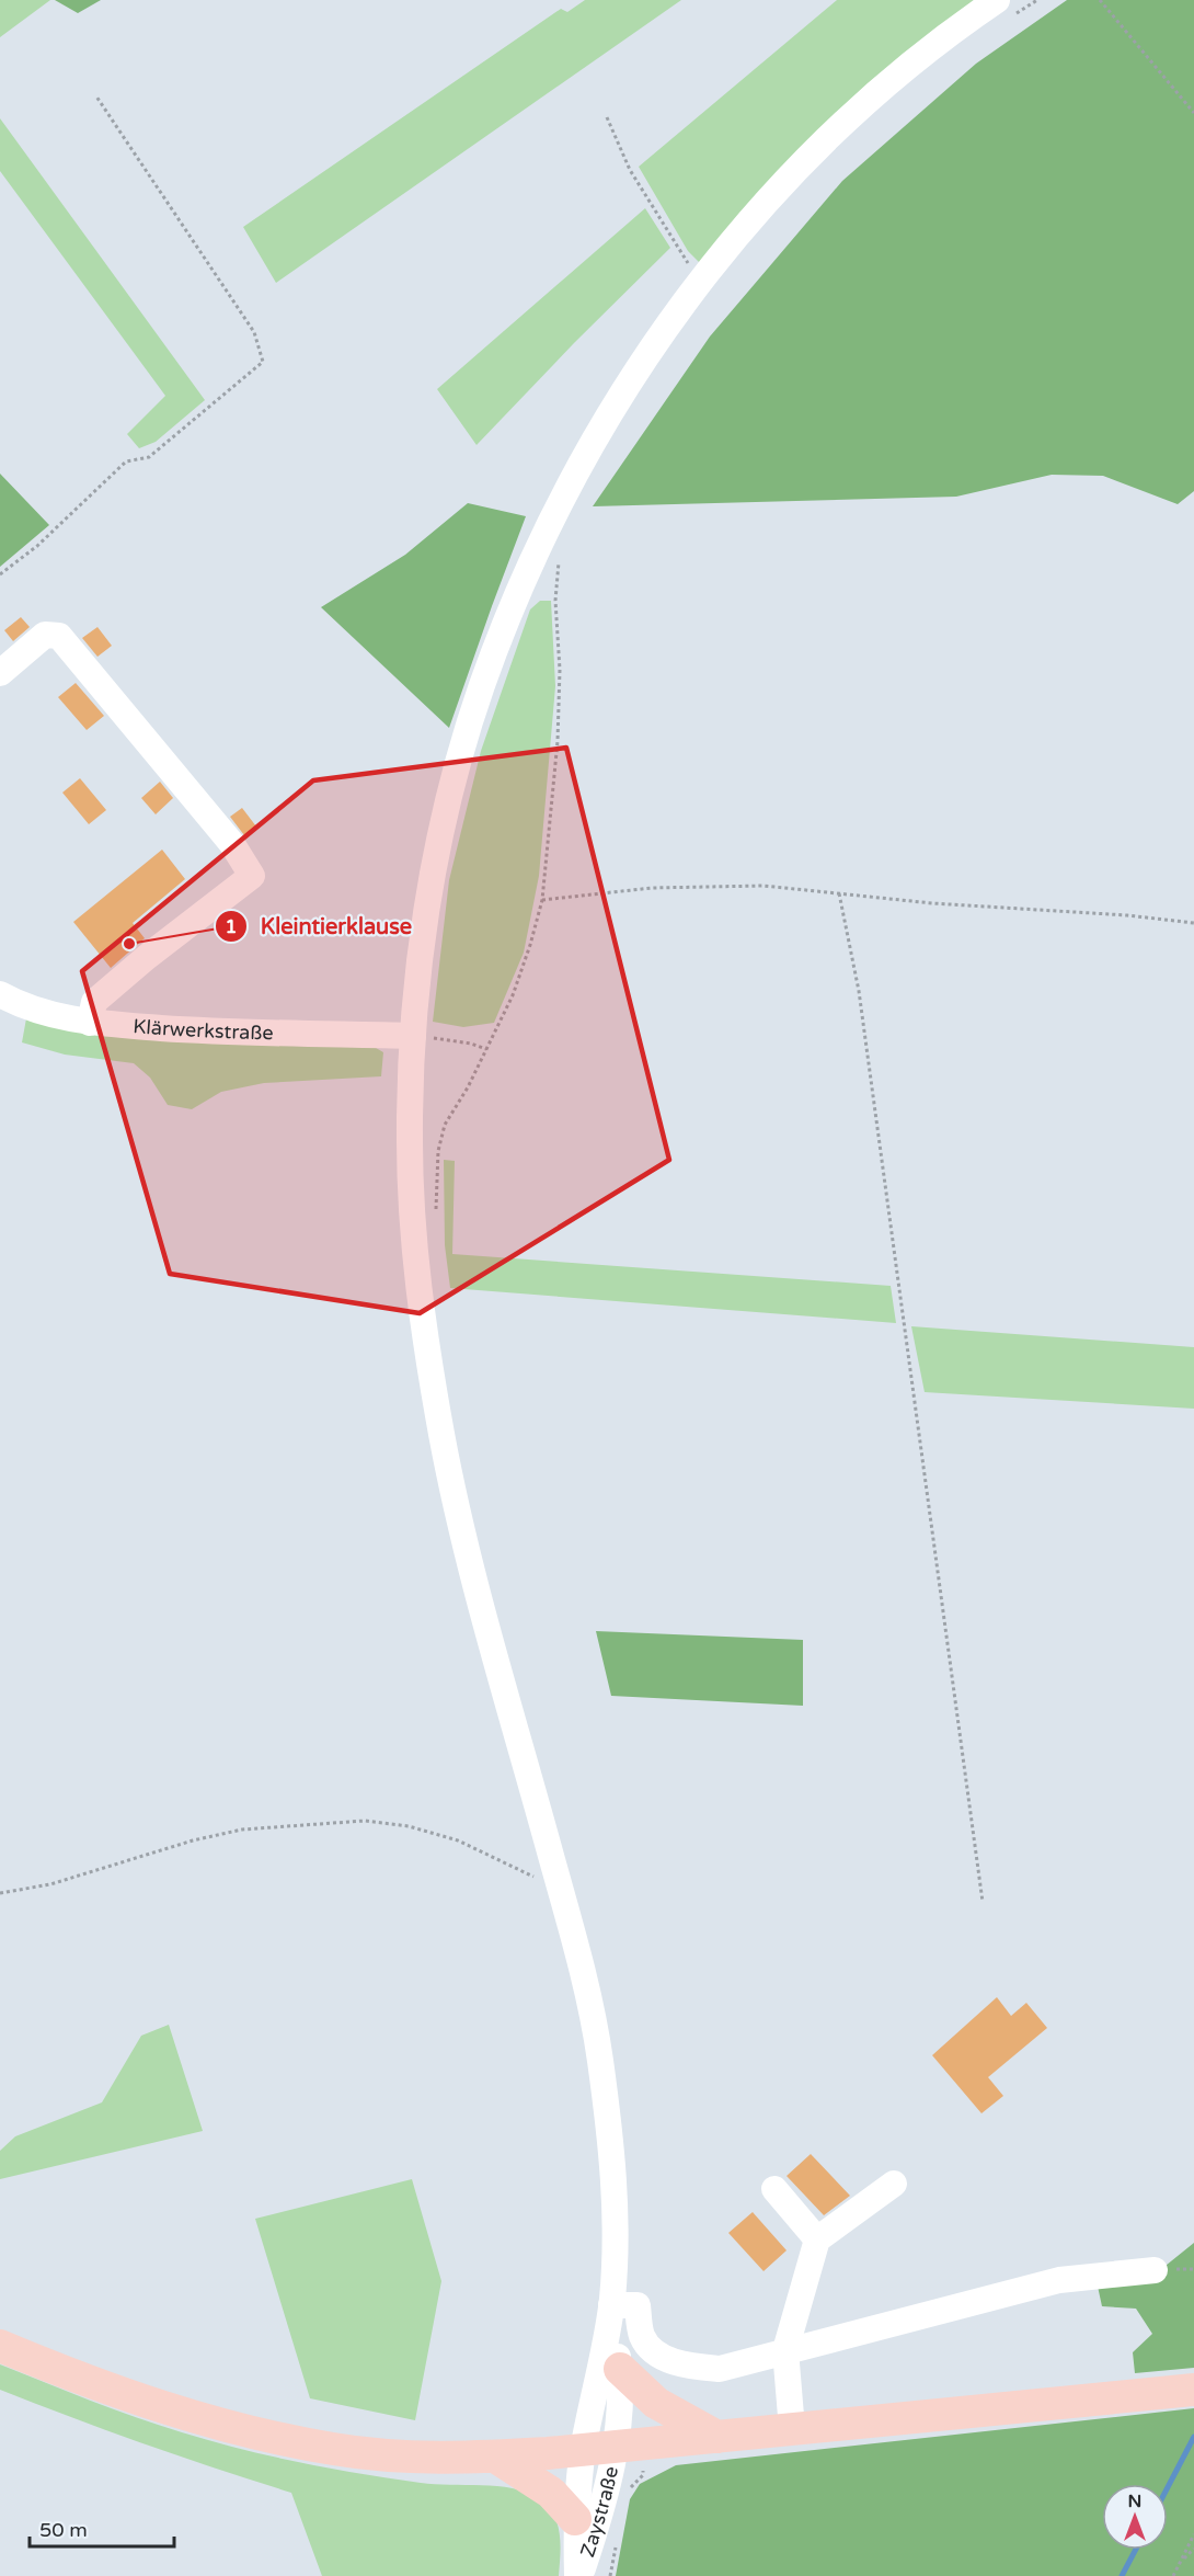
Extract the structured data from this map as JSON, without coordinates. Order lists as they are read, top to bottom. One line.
{"streets":{"street":["Klärwerkstraße","Zaystraße"]},"places":["Kleintierklause"],"scale_bar":"50 m","north":"top"}
